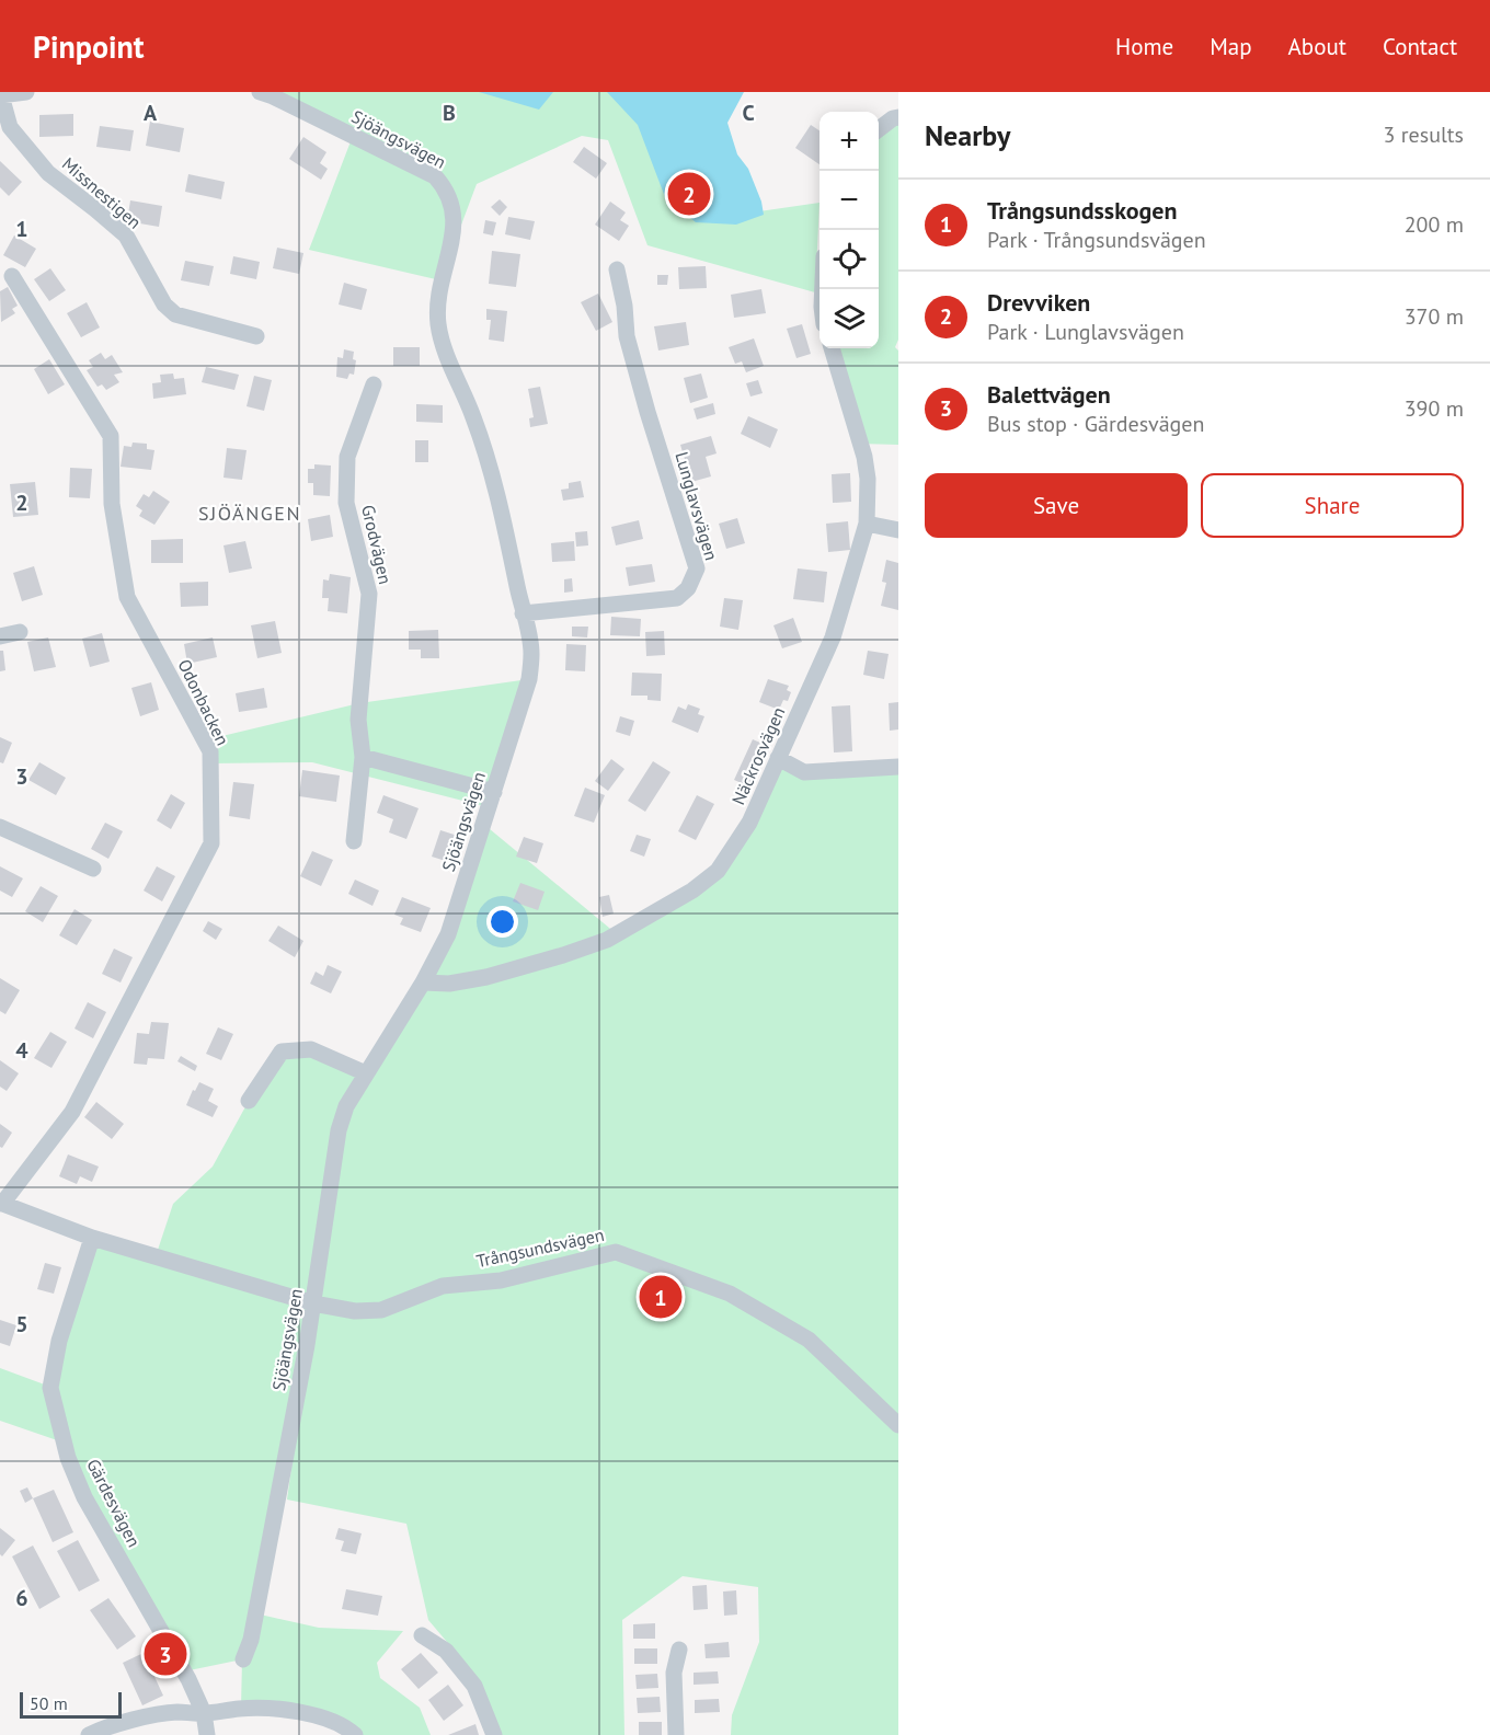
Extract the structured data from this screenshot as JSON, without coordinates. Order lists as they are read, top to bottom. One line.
{"streets":{"street":["Sjöängsvägen","Missnestigen","Lunglavsvägen","Grodvägen","Odonbacken","Näckrosvägen","Trångsundsvägen","Gärdesvägen"]},"crossings":[["Sjöängsvägen","Lunglavsvägen"],["Sjöängsvägen","Näckrosvägen"],["Sjöängsvägen","Trångsundsvägen"],["Odonbacken","Trångsundsvägen"],["Trångsundsvägen","Gärdesvägen"]],"districts":["SJÖÄNGEN"],"scale_bar":"50 m","page":{"header":"Pinpoint","nav":["Home","Map","About","Contact"],"heading":["Nearby","3 results"],"map_buttons":["+","−"],"pins":["2","1","3"],"list":[{"mark":"1","name":"Trångsundsskogen","note":"Park · Trångsundsvägen","value":"200 m"},{"mark":"2","name":"Drevviken","note":"Park · Lunglavsvägen","value":"370 m"},{"mark":"3","name":"Balettvägen","note":"Bus stop · Gärdesvägen","value":"390 m"}],"buttons":["Save","Share"],"scale":"50 m"},"grid":{"columns":["A","B","C"],"rows":["1","2","3","4","5","6"]}}
